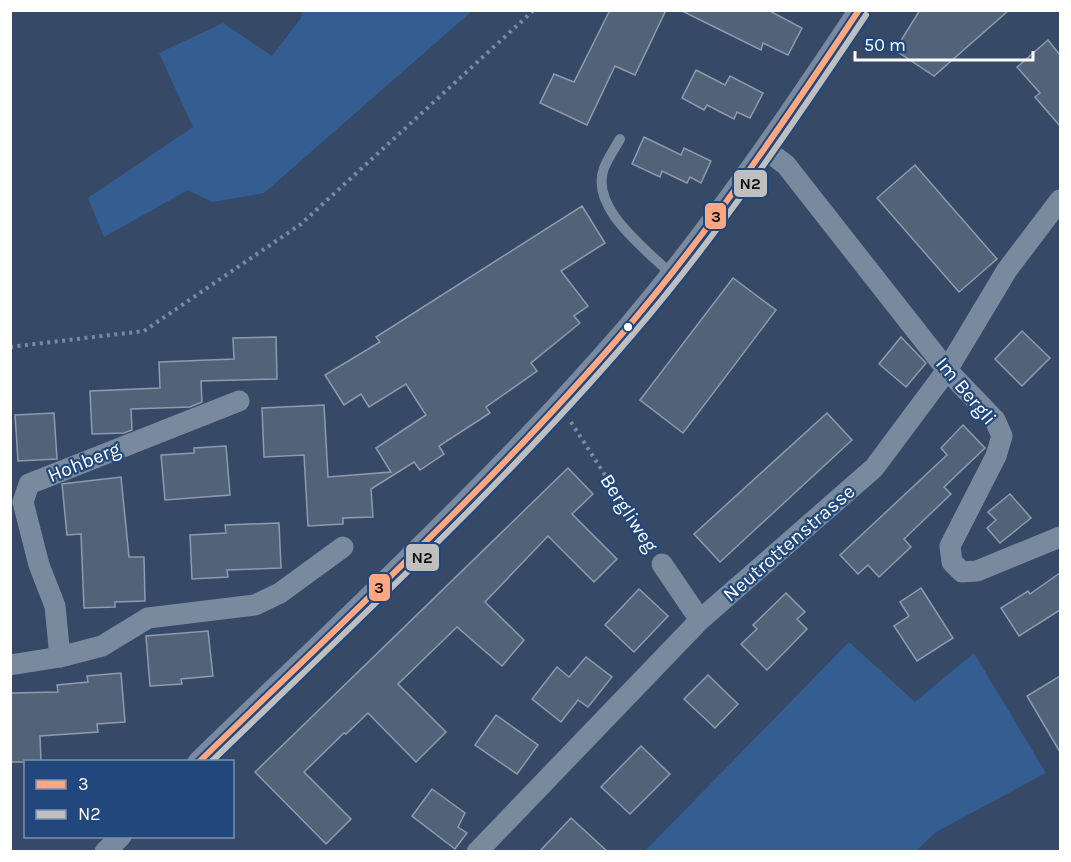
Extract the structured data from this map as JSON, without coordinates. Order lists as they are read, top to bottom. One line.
{"streets":{"street":["Im Bergli","Hohberg","Bergliweg","Neutrottenstrasse"]},"crossings":[["Im Bergli","Neutrottenstrasse"],["Bergliweg","Neutrottenstrasse"]],"lines":["transit line 3","transit line N2"],"legend":["3","N2"],"scale_bar":"50 m"}
